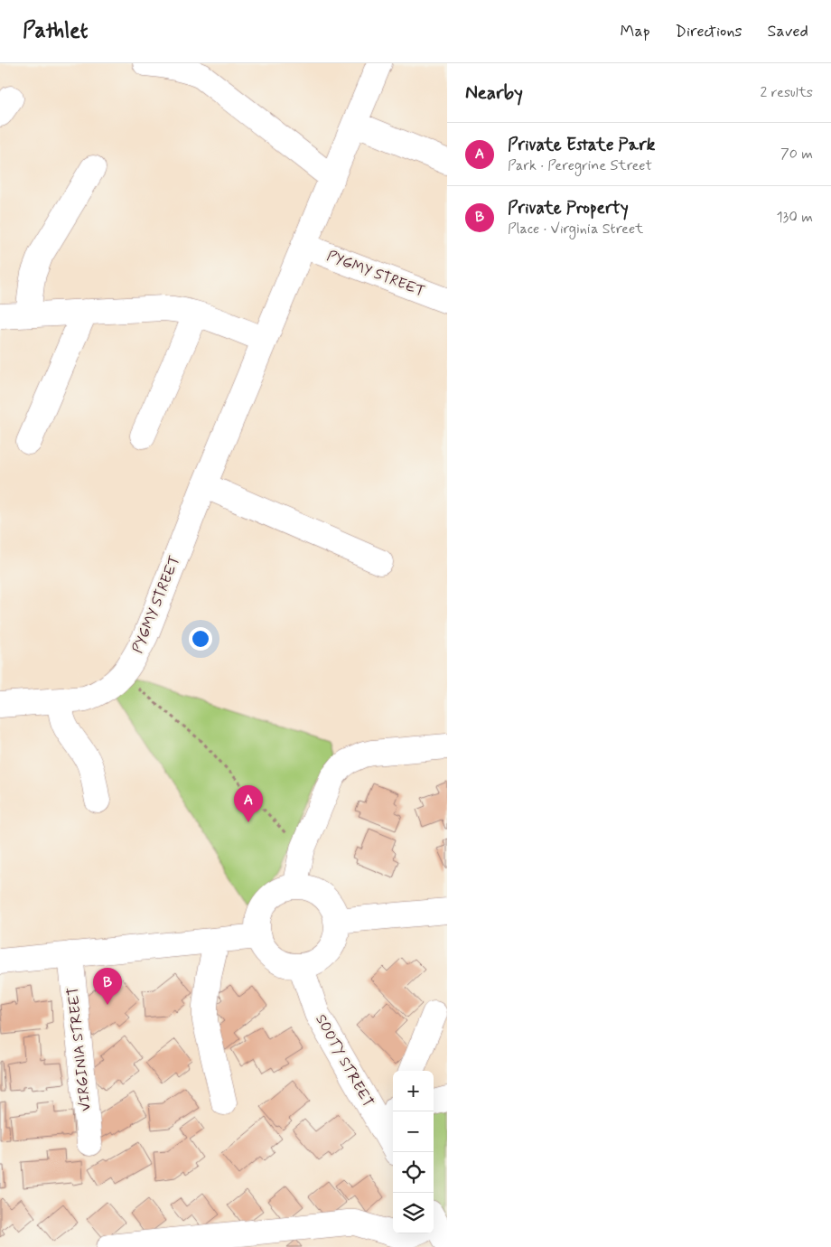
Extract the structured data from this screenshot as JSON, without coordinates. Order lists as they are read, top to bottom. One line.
{"streets":{"street":["PYGMY STREET","VIRGINIA STREET","SOOTY STREET"]},"page":{"header":"Pathlet","nav":["Map","Directions","Saved"],"heading":["Nearby","2 results"],"list":[{"mark":"A","name":"Private Estate Park","note":"Park · Peregrine Street","value":"70 m"},{"mark":"B","name":"Private Property","note":"Place · Virginia Street","value":"130 m"}],"pins":["A","B"],"map_buttons":["+","−"]}}
